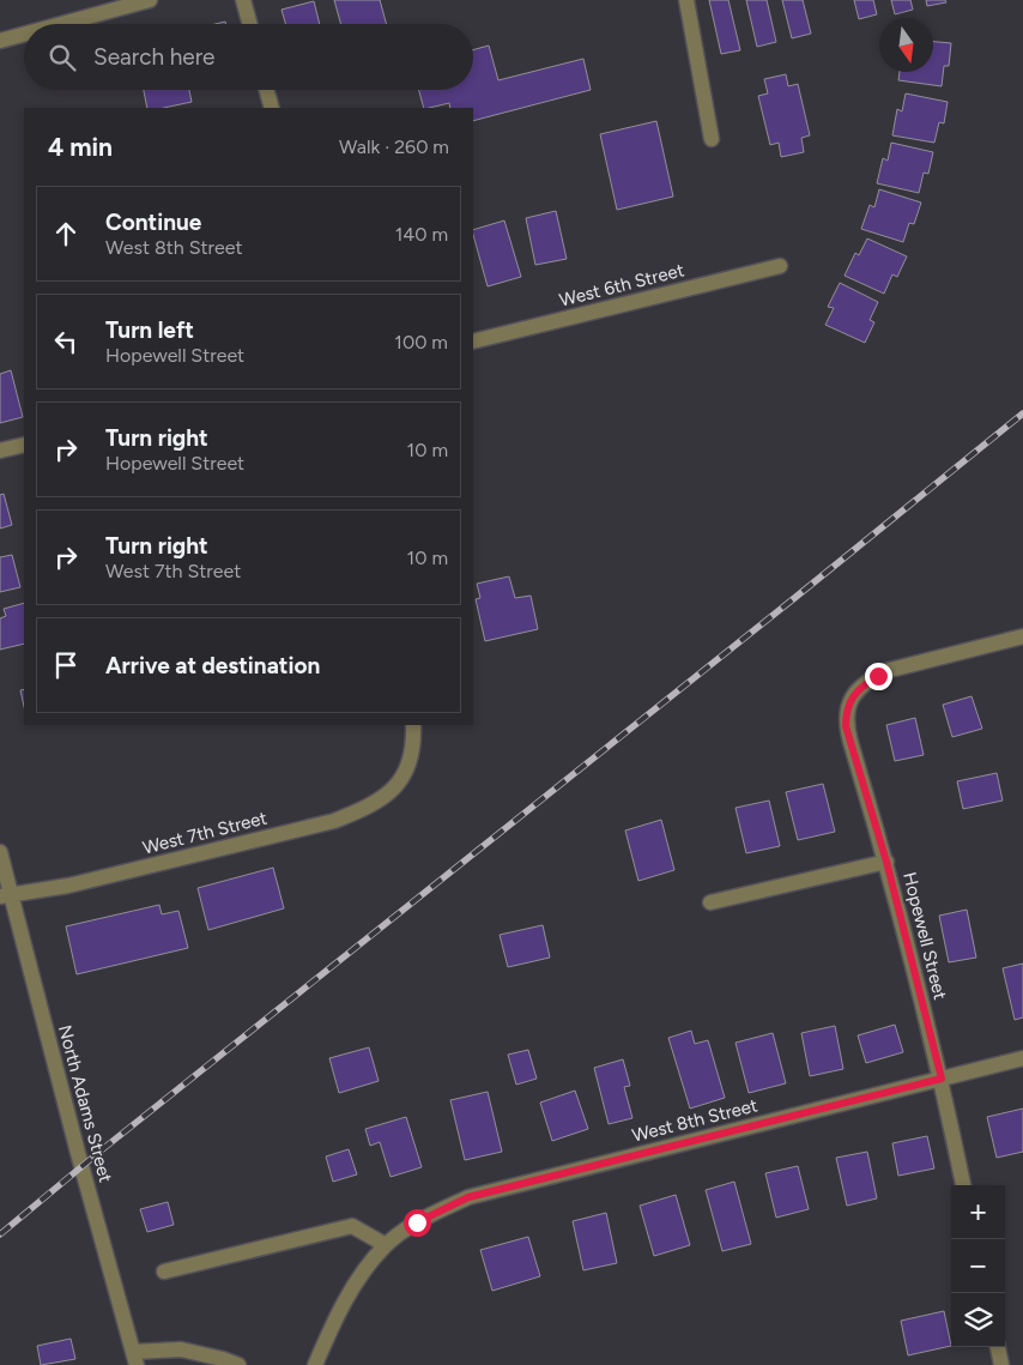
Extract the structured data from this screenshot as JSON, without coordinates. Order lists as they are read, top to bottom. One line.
{"streets":{"street":["West 6th Street","West 7th Street","Hopewell Street","North Adams Street","West 8th Street"]},"crossings":[["West 7th Street","North Adams Street"],["Hopewell Street","West 8th Street"]],"north":"bottom","page":{"search":"Search here","heading":["4 min","Walk · 260 m"],"list":[["Continue","West 8th Street","140 m"],["Turn left","Hopewell Street","100 m"],["Turn right","Hopewell Street","10 m"],["Turn right","West 7th Street","10 m"],"Arrive at destination"],"map_buttons":["+","−"]}}
